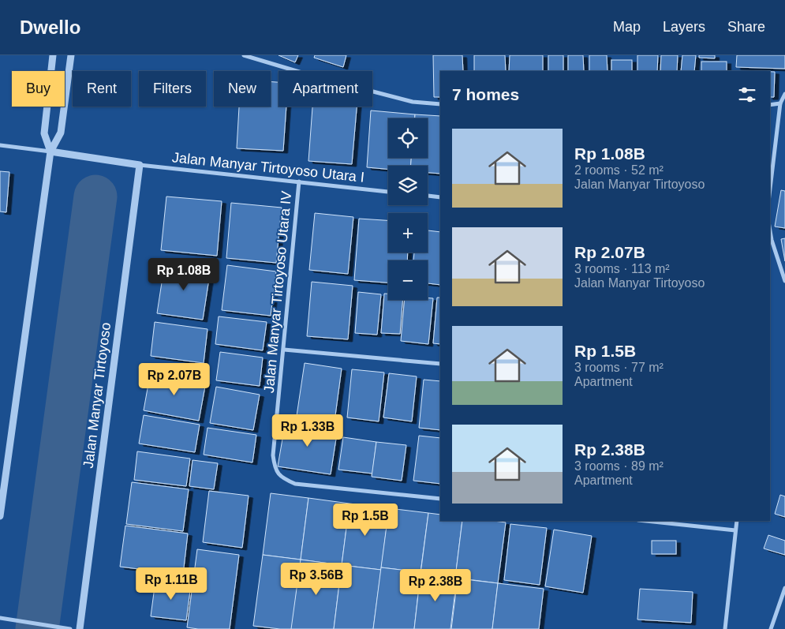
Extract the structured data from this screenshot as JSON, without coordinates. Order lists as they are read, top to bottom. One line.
{"streets":{"street":["Jalan Manyar Tirtoyoso Utara I","Jalan Manyar Tirtoyoso Utara IV","Jalan Manyar Tirtoyoso"]},"crossings":[["Jalan Manyar Tirtoyoso Utara I","Jalan Manyar Tirtoyoso Utara IV"],["Jalan Manyar Tirtoyoso Utara I","Jalan Manyar Tirtoyoso"]],"page":{"header":"Dwello","nav":["Map","Layers","Share"],"chip":["Buy","Rent","Filters","New","Apartment"],"heading":"7 homes","map_buttons":["+","−"],"list":[{"name":"Rp 1.08B","note":"2 rooms · 52 m² · Jalan Manyar Tirtoyoso"},{"name":"Rp 2.07B","note":"3 rooms · 113 m² · Jalan Manyar Tirtoyoso"},{"name":"Rp 1.5B","note":"3 rooms · 77 m² · Apartment"},{"name":"Rp 2.38B","note":"3 rooms · 89 m² · Apartment"}],"price":["Rp 1.08B","Rp 2.07B","Rp 1.33B","Rp 1.5B","Rp 3.56B","Rp 1.11B","Rp 2.38B"]}}
